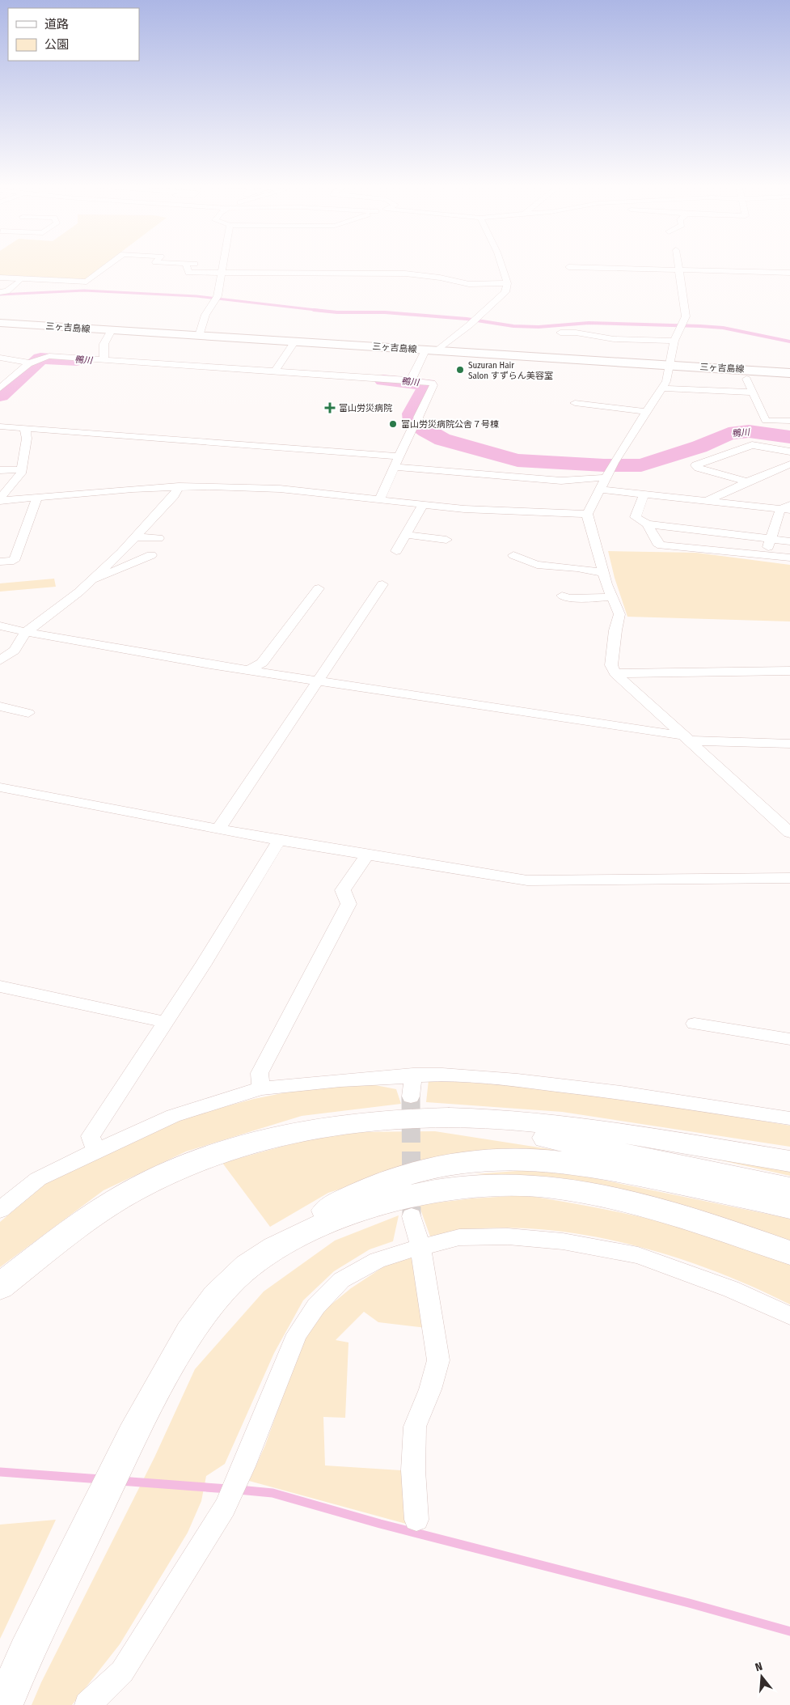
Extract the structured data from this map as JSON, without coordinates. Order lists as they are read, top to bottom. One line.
{"streets":{"main road":["三ヶ吉島線"]},"water":["鴨川"],"places":{"other":["Suzuran Hair Salon すずらん美容室","富山労災病院公舎７号棟"],"health":["富山労災病院"]},"legend":["道路","公園"],"north":"top"}
